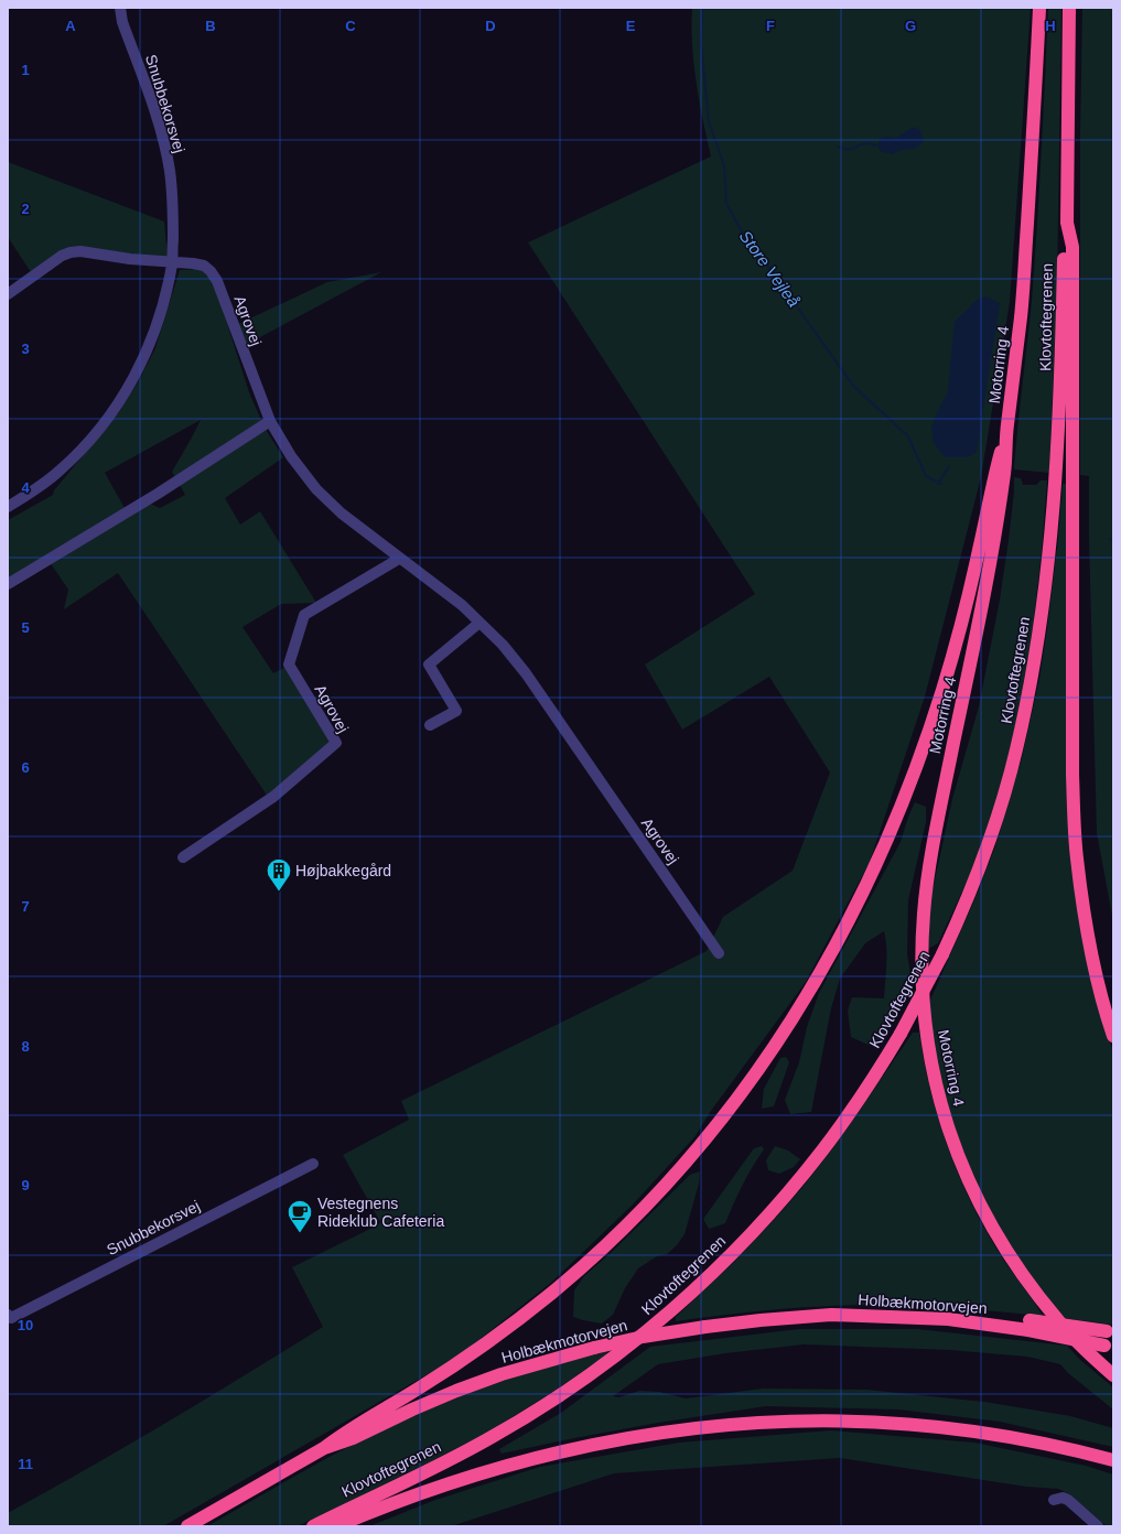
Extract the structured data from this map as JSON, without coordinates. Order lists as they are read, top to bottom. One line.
{"streets":{"highway":["Klovtoftegrenen","Motorring 4","Holbækmotorvejen"],"street":["Snubbekorsvej","Agrovej"]},"crossings":[["Snubbekorsvej","Agrovej"]],"water":["Store Vejleå"],"places":{"building":["Højbakkegård"],"cafe":["Vestegnens Rideklub Cafeteria"]},"grid":{"columns":["A","B","C","D","E","F","G","H"],"rows":["1","2","3","4","5","6","7","8","9","10","11"]}}
